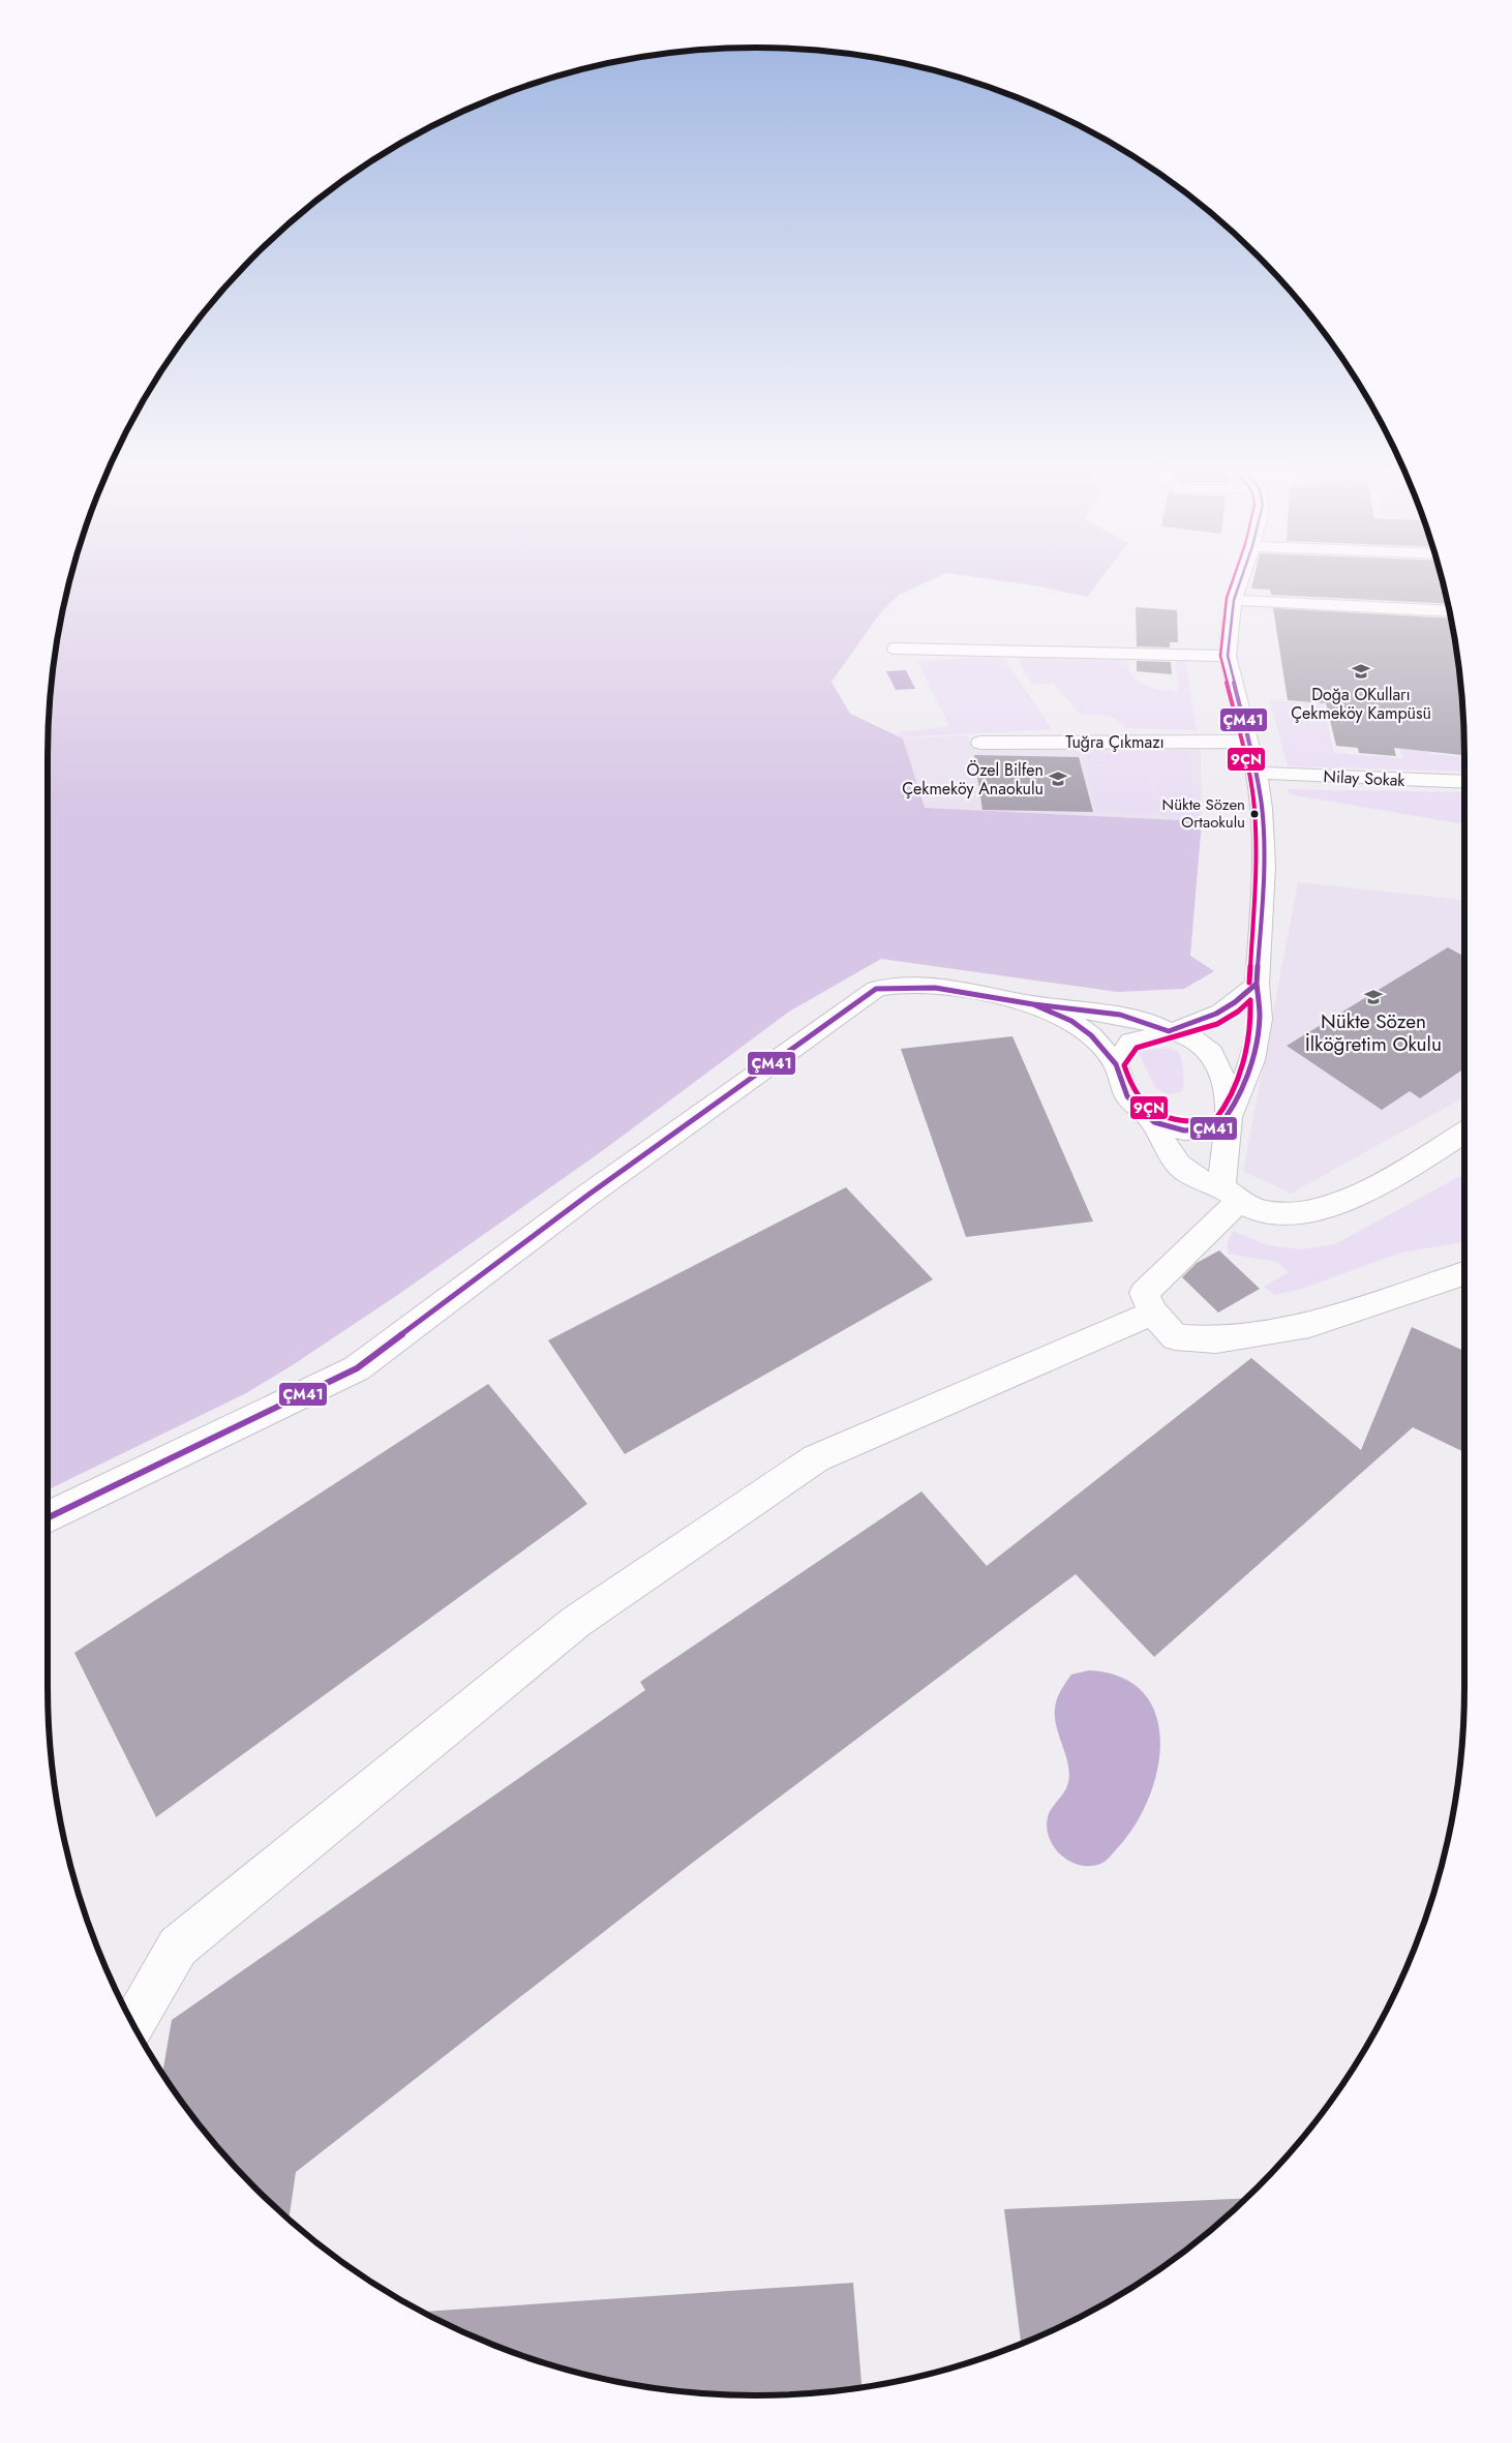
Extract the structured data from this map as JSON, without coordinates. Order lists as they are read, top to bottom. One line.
{"streets":{"street":["Tuğra Çıkmazı","Nilay Sokak"]},"places":{"school or university":["Doğa OKulları Çekmeköy Kampüsü","Özel Bilfen Çekmeköy Anaokulu","Nükte Sözen İlköğretim Okulu"],"other":["Nükte Sözen Ortaokulu"]},"lines":["transit line ÇM41","transit line 9ÇN"]}
